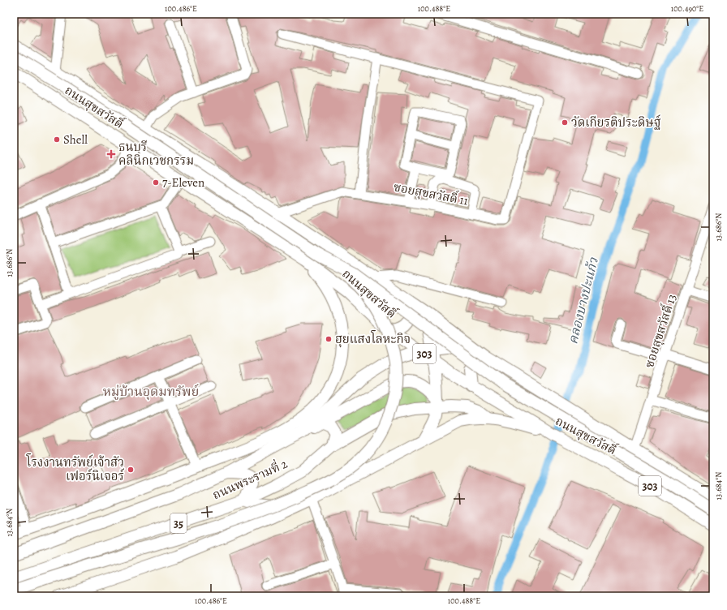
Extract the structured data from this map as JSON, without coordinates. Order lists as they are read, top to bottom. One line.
{"streets":{"main road":["ถนนสุขสวัสดิ์","303","ถนนพระรามที่ 2","35"],"street":["ซอยสุขสวัสดิ์ 11","ซอยสุขสวัสดิ์ 13"]},"crossings":[["ถนนสุขสวัสดิ์","ซอยสุขสวัสดิ์ 11"],["ถนนสุขสวัสดิ์","ซอยสุขสวัสดิ์ 13"],["ถนนสุขสวัสดิ์","ถนนพระรามที่ 2"]],"districts":["หมู่บ้านอุดมทรัพย์"],"water":["คลองบางปะแก้ว"],"places":{"other":["วัดเกียรติประดิษฐ์","Shell","7-Eleven","ฮุยแสงโลหะกิจ","โรงงานทรัพย์เจ้าสัว เฟอร์นิเจอร์"],"health":["ธนบุรี คลินิกเวชกรรม"]},"coordinates":["100.486°E","100.488°E","100.490°E","13.686°N","13.684°N"]}
